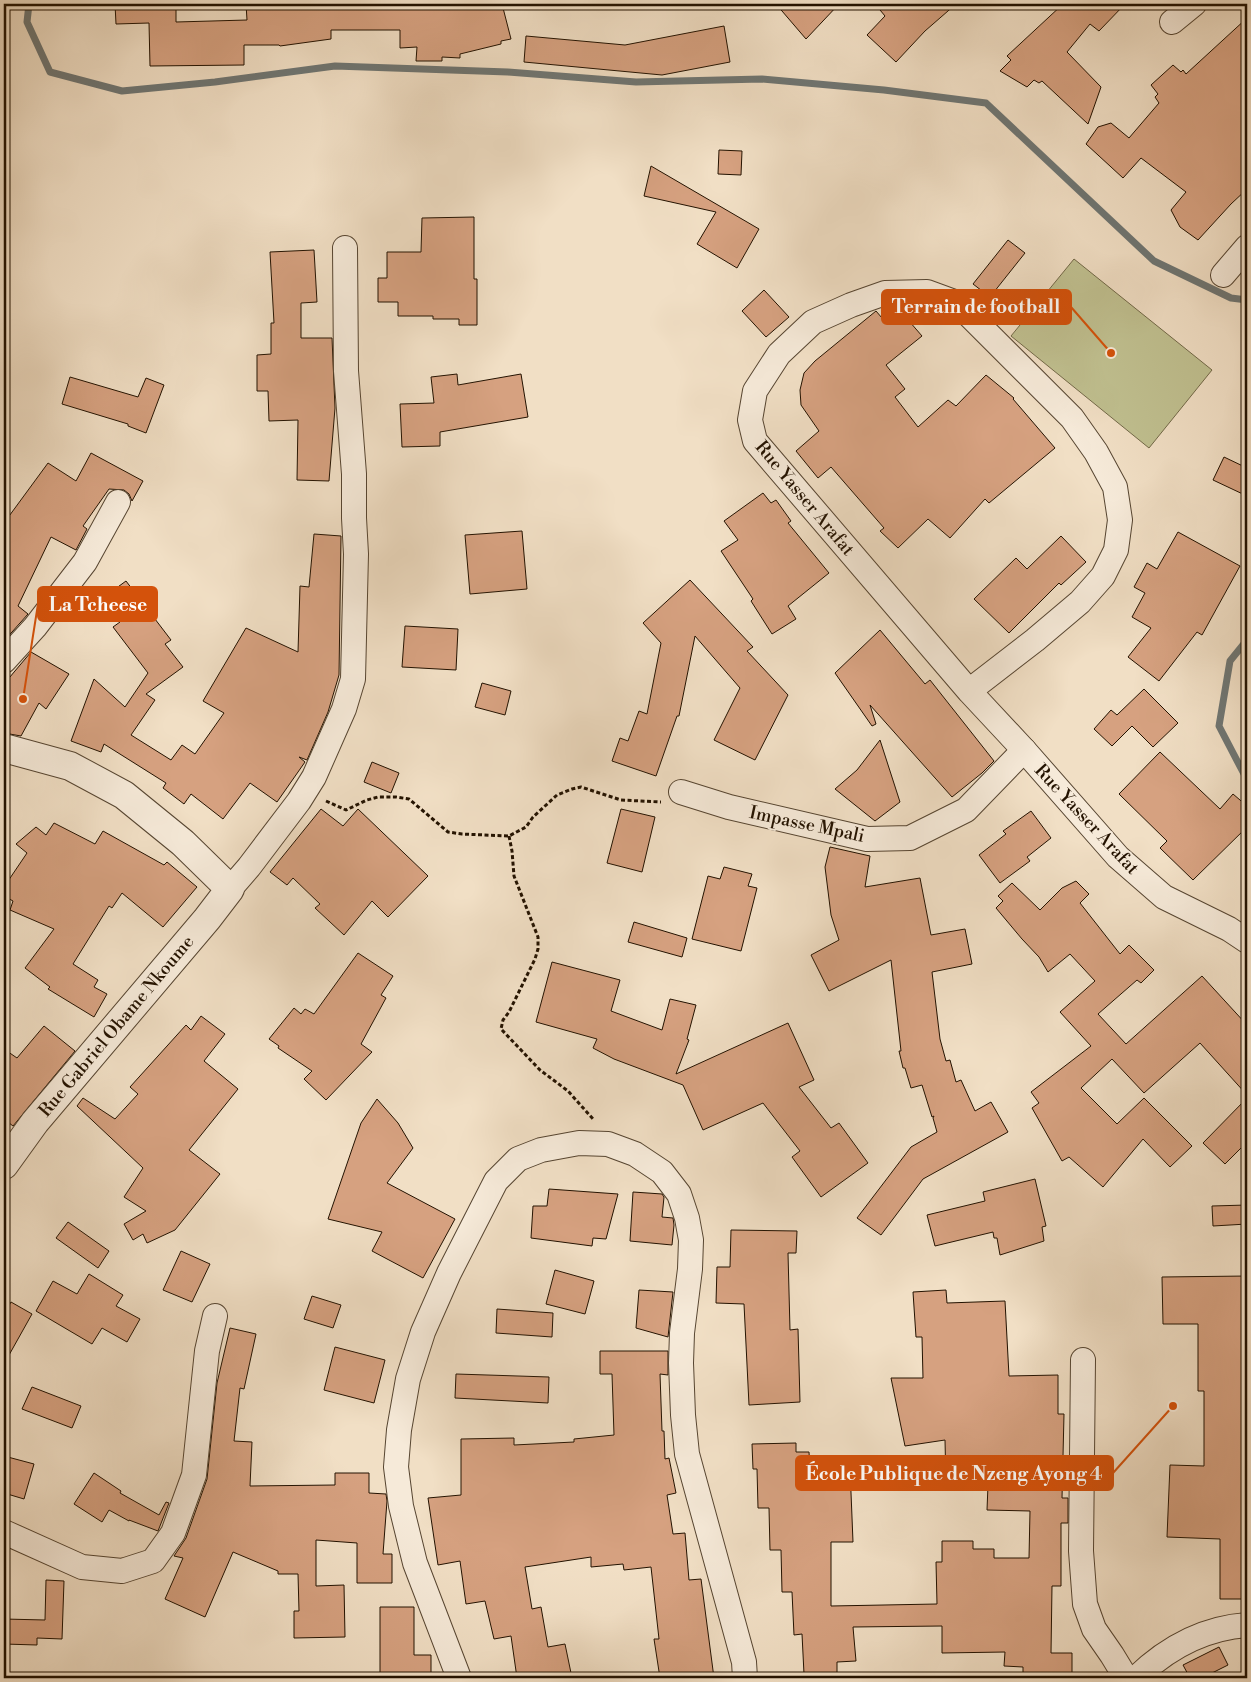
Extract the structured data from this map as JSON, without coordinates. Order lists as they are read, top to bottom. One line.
{"streets":{"street":["Rue Yasser Arafat","Impasse Mpali","Rue Gabriel Obame Nkoume"]},"crossings":[["Rue Yasser Arafat","Impasse Mpali"]],"places":["Terrain de football","La Tcheese","École Publique de Nzeng Ayong 4"]}
